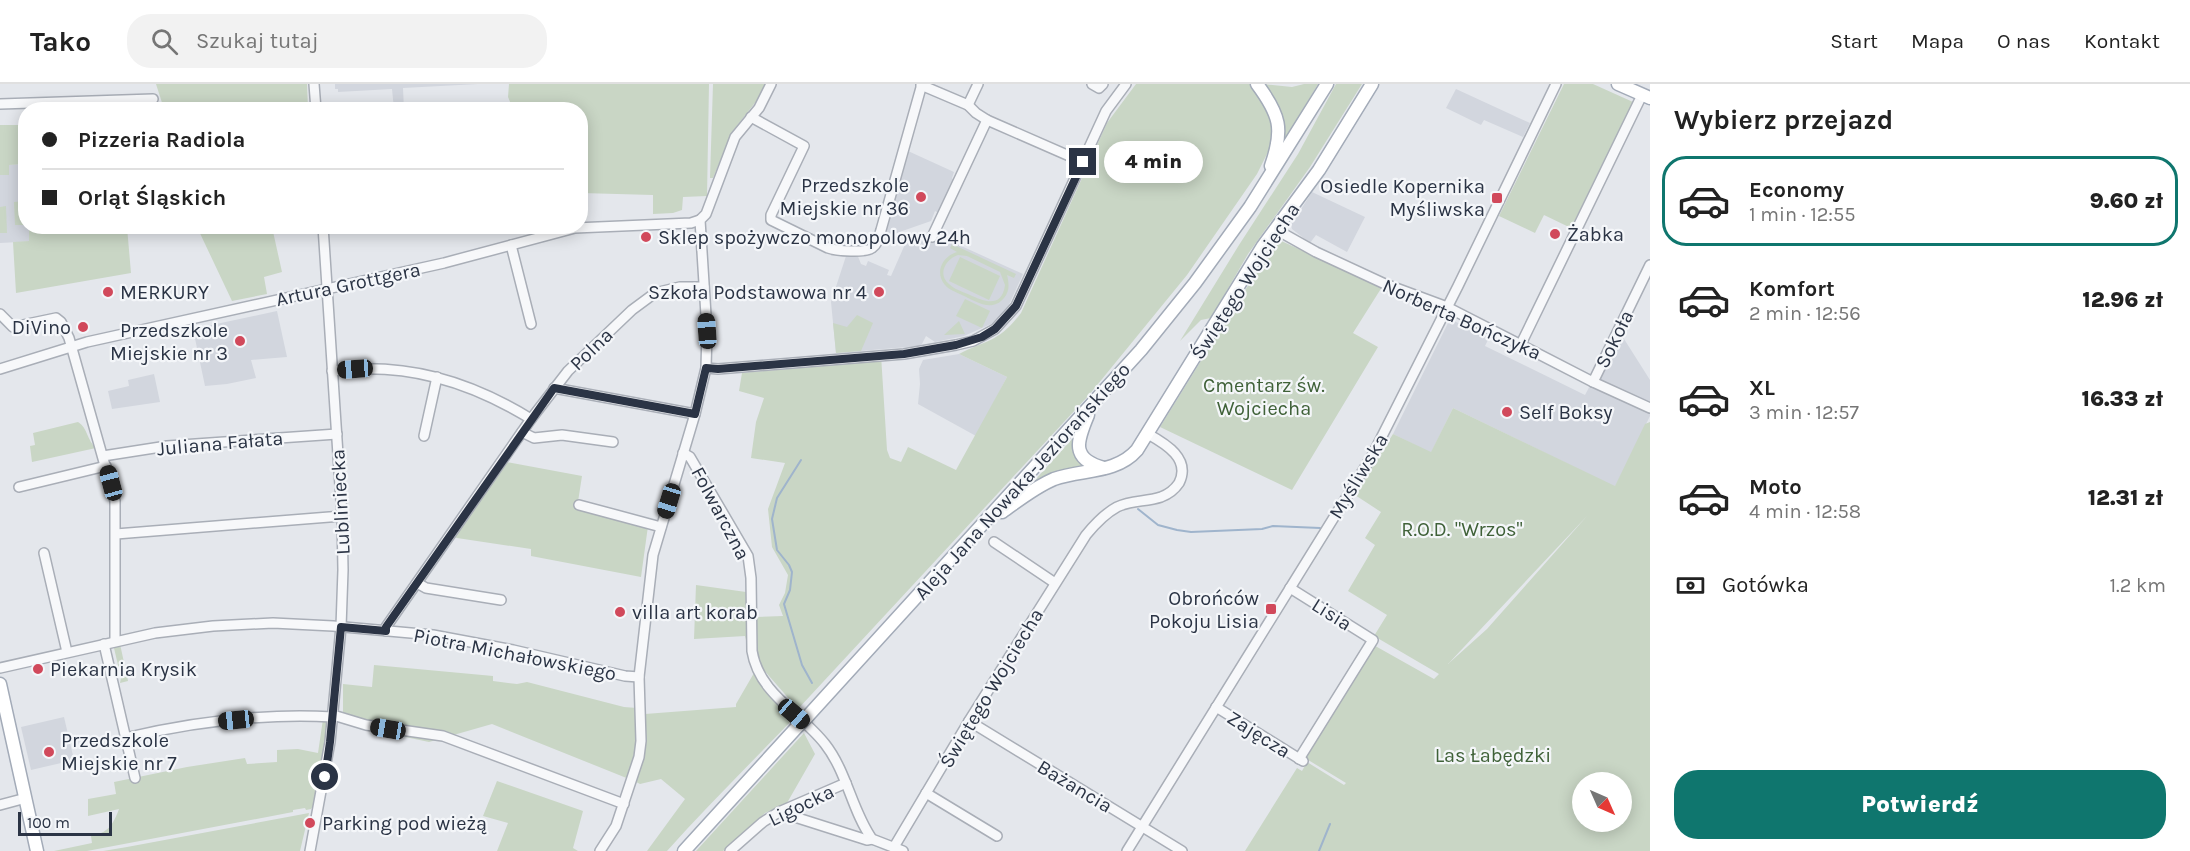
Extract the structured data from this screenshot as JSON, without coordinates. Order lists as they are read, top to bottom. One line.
{"streets":{"main road":["Świętego Wojciecha","Aleja Jana Nowaka-Jeziorańskiego"],"street":["Artura Grottgera","Norberta Bończyka","Sokoła","Polna","Juliana Fałata","Myśliwska","Lubliniecka","Folwarczna","Lisia","Piotra Michałowskiego","Zajęcza","Bażancia","Ligocka"]},"crossings":[["Świętego Wojciecha","Norberta Bończyka"],["Świętego Wojciecha","Bażancia"],["Artura Grottgera","Lubliniecka"],["Norberta Bończyka","Sokoła"],["Norberta Bończyka","Myśliwska"],["Polna","Piotra Michałowskiego"],["Juliana Fałata","Lubliniecka"],["Myśliwska","Lisia"],["Myśliwska","Zajęcza"],["Myśliwska","Bażancia"],["Lubliniecka","Piotra Michałowskiego"],["Folwarczna","Ligocka"],["Lisia","Zajęcza"]],"parks":["Cmentarz św. Wojciecha","R.O.D. \"Wrzos\"","Las Łabędzki"],"places":{"other":["Przedszkole Miejskie nr 36","Żabka","Sklep spożywczo monopolowy 24h","MERKURY","Szkoła Podstawowa nr 4","DiVino","Przedszkole Miejskie nr 3","Self Boksy","villa art korab","Piekarnia Krysik","Przedszkole Miejskie nr 7","Parking pod wieżą"],"transit":["Osiedle Kopernika Myśliwska","Obrońców Pokoju Lisia"]},"scale_bar":"100 m","north":"bottom right","page":{"header":"Tako","search":"Szukaj tutaj","nav":["Start","Mapa","O nas","Kontakt"],"heading":"Wybierz przejazd","banner":["Pizzeria Radiola","Orląt Śląskich"],"bubble":"4 min","list":[{"name":"Economy","note":"1 min · 12:55","value":"9.60 zł"},{"name":"Komfort","note":"2 min · 12:56","value":"12.96 zł"},{"name":"XL","note":"3 min · 12:57","value":"16.33 zł"},{"name":"Moto","note":"4 min · 12:58","value":"12.31 zł"}],"pay":["Gotówka","1.2 km"],"buttons":"Potwierdź","scale":"100 m"}}
